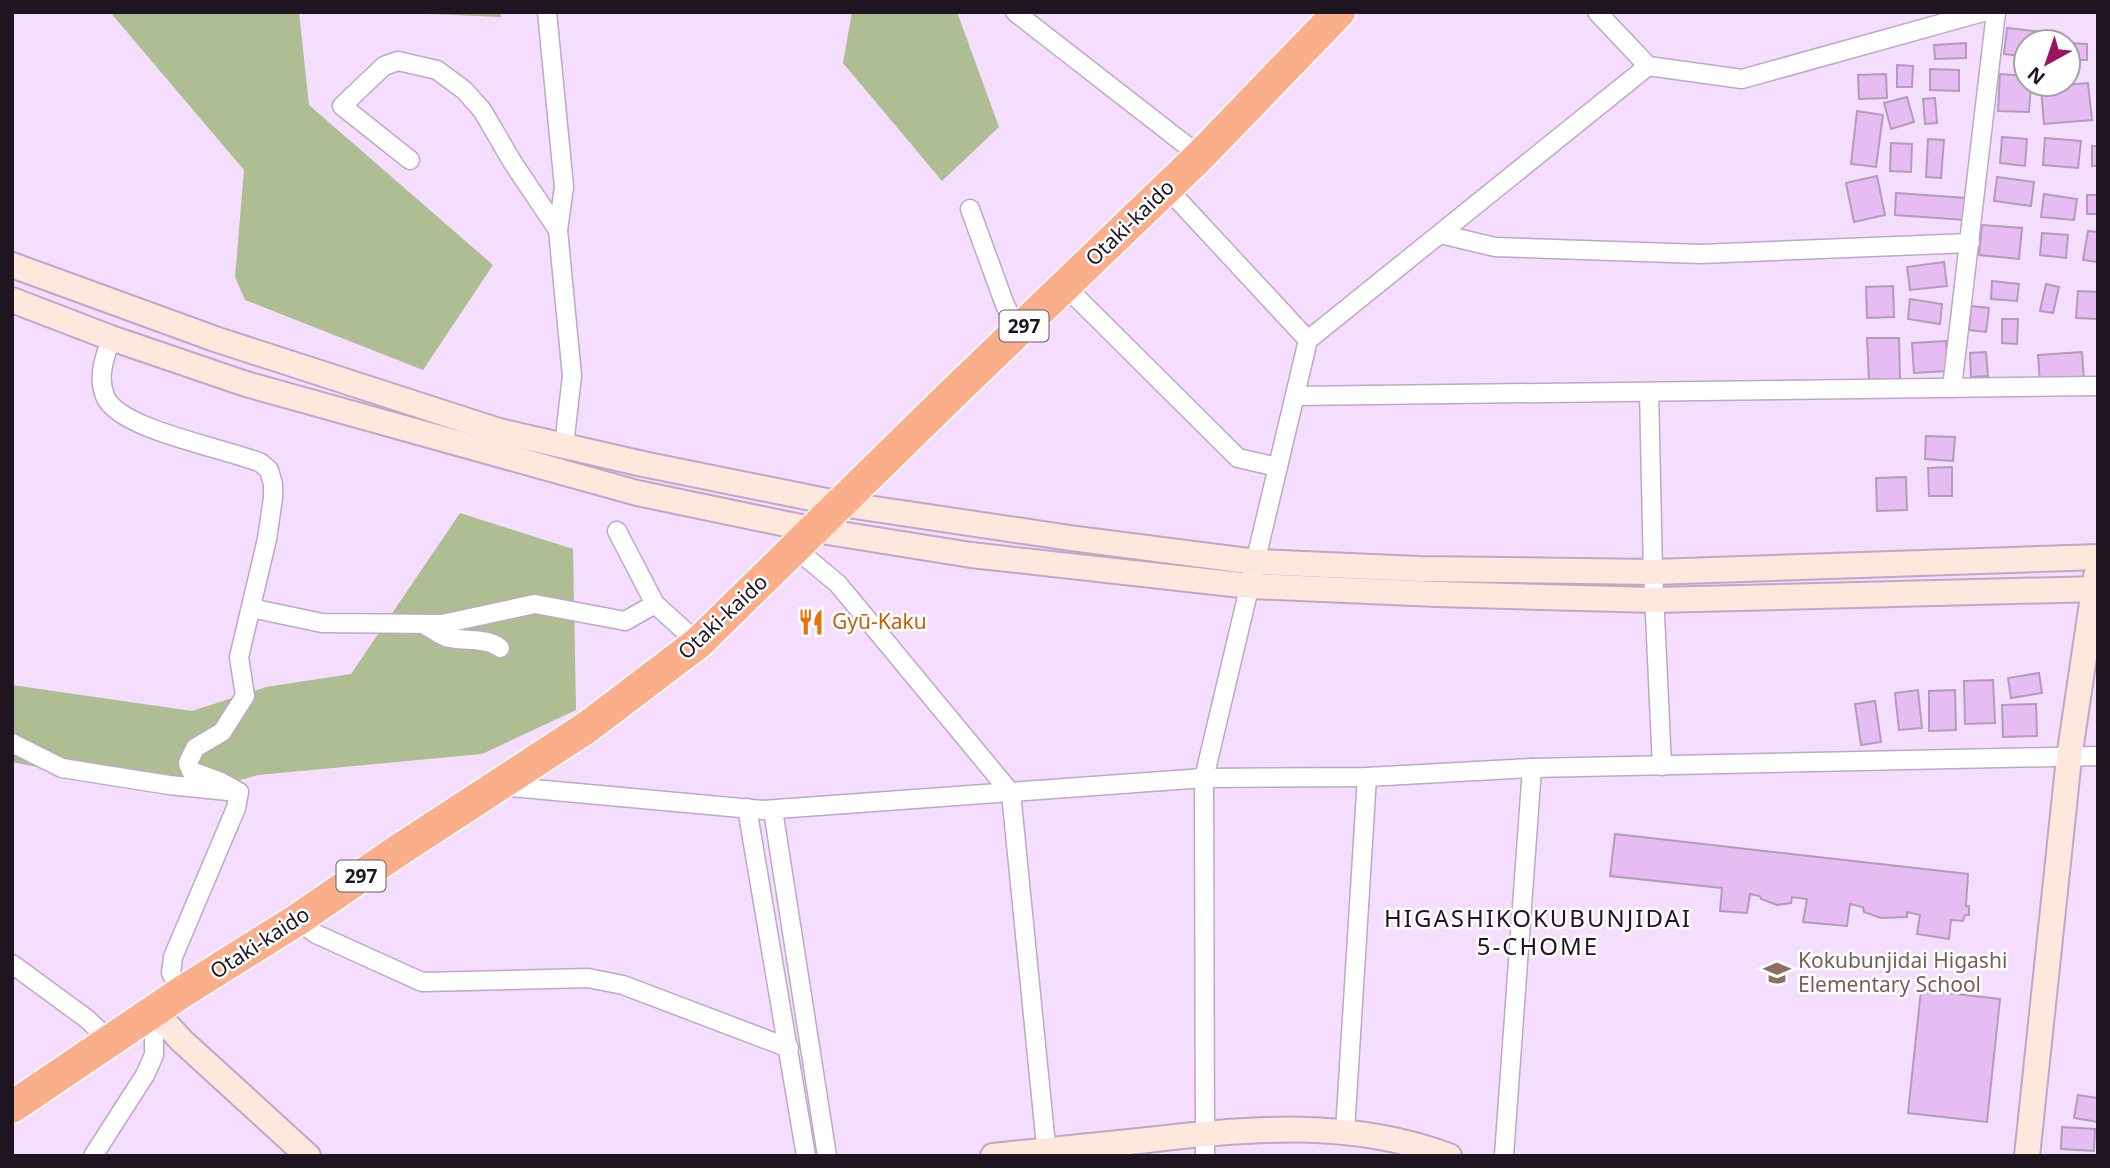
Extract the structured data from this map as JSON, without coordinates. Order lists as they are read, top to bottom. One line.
{"streets":{"highway":["Otaki-kaido","297"]},"districts":["HIGASHIKOKUBUNJIDAI 5-CHOME"],"places":{"restaurant":["Gyū-Kaku"],"school or university":["Kokubunjidai Higashi Elementary School"]},"north":"bottom left"}
